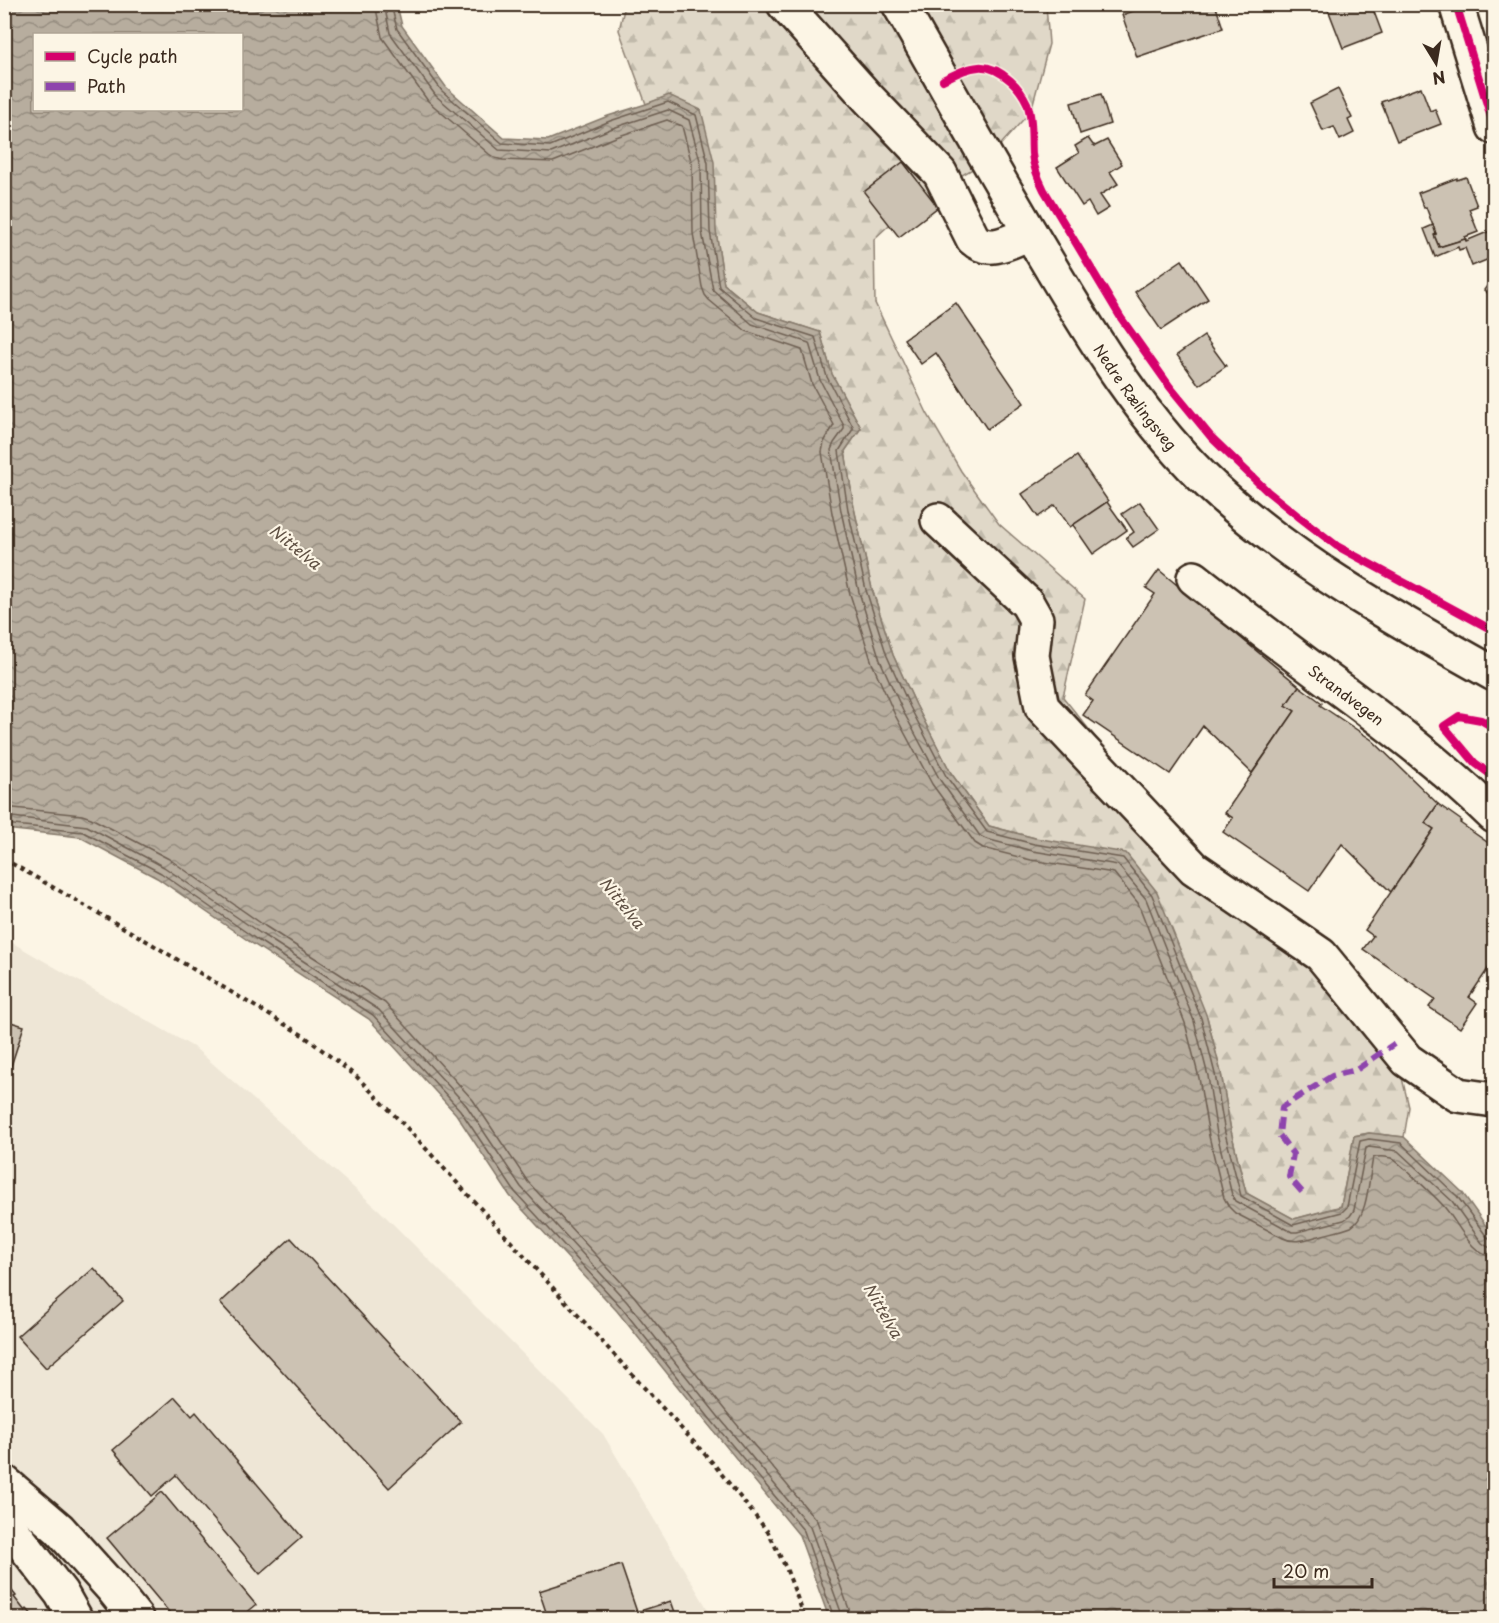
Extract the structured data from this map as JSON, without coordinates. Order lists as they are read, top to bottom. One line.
{"streets":{"main road":["Nedre Rælingsveg","Strandvegen"]},"water":["Nittelva"],"legend":["Cycle path","Path"],"scale_bar":"20 m","north":"bottom"}
